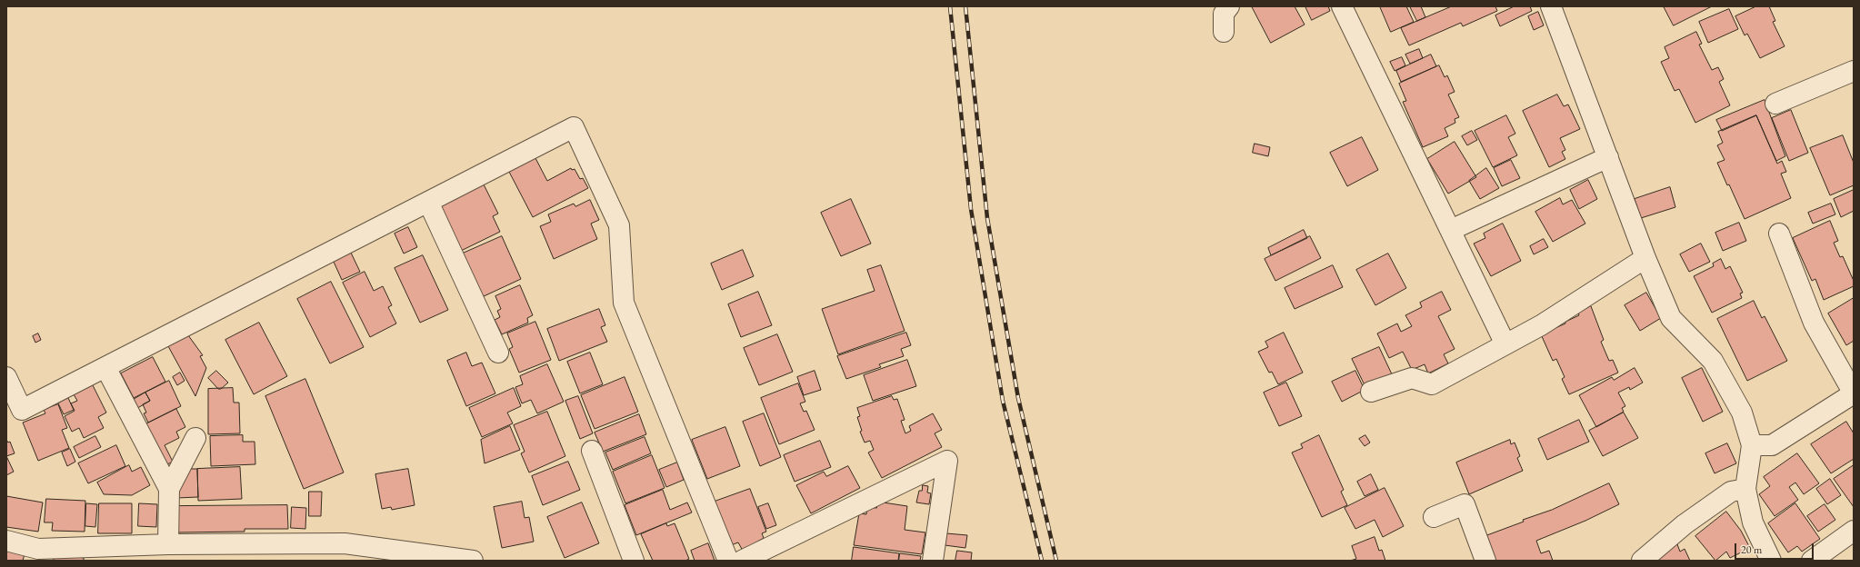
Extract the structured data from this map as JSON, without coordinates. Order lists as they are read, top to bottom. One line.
{"scale_bar":"20 m"}
